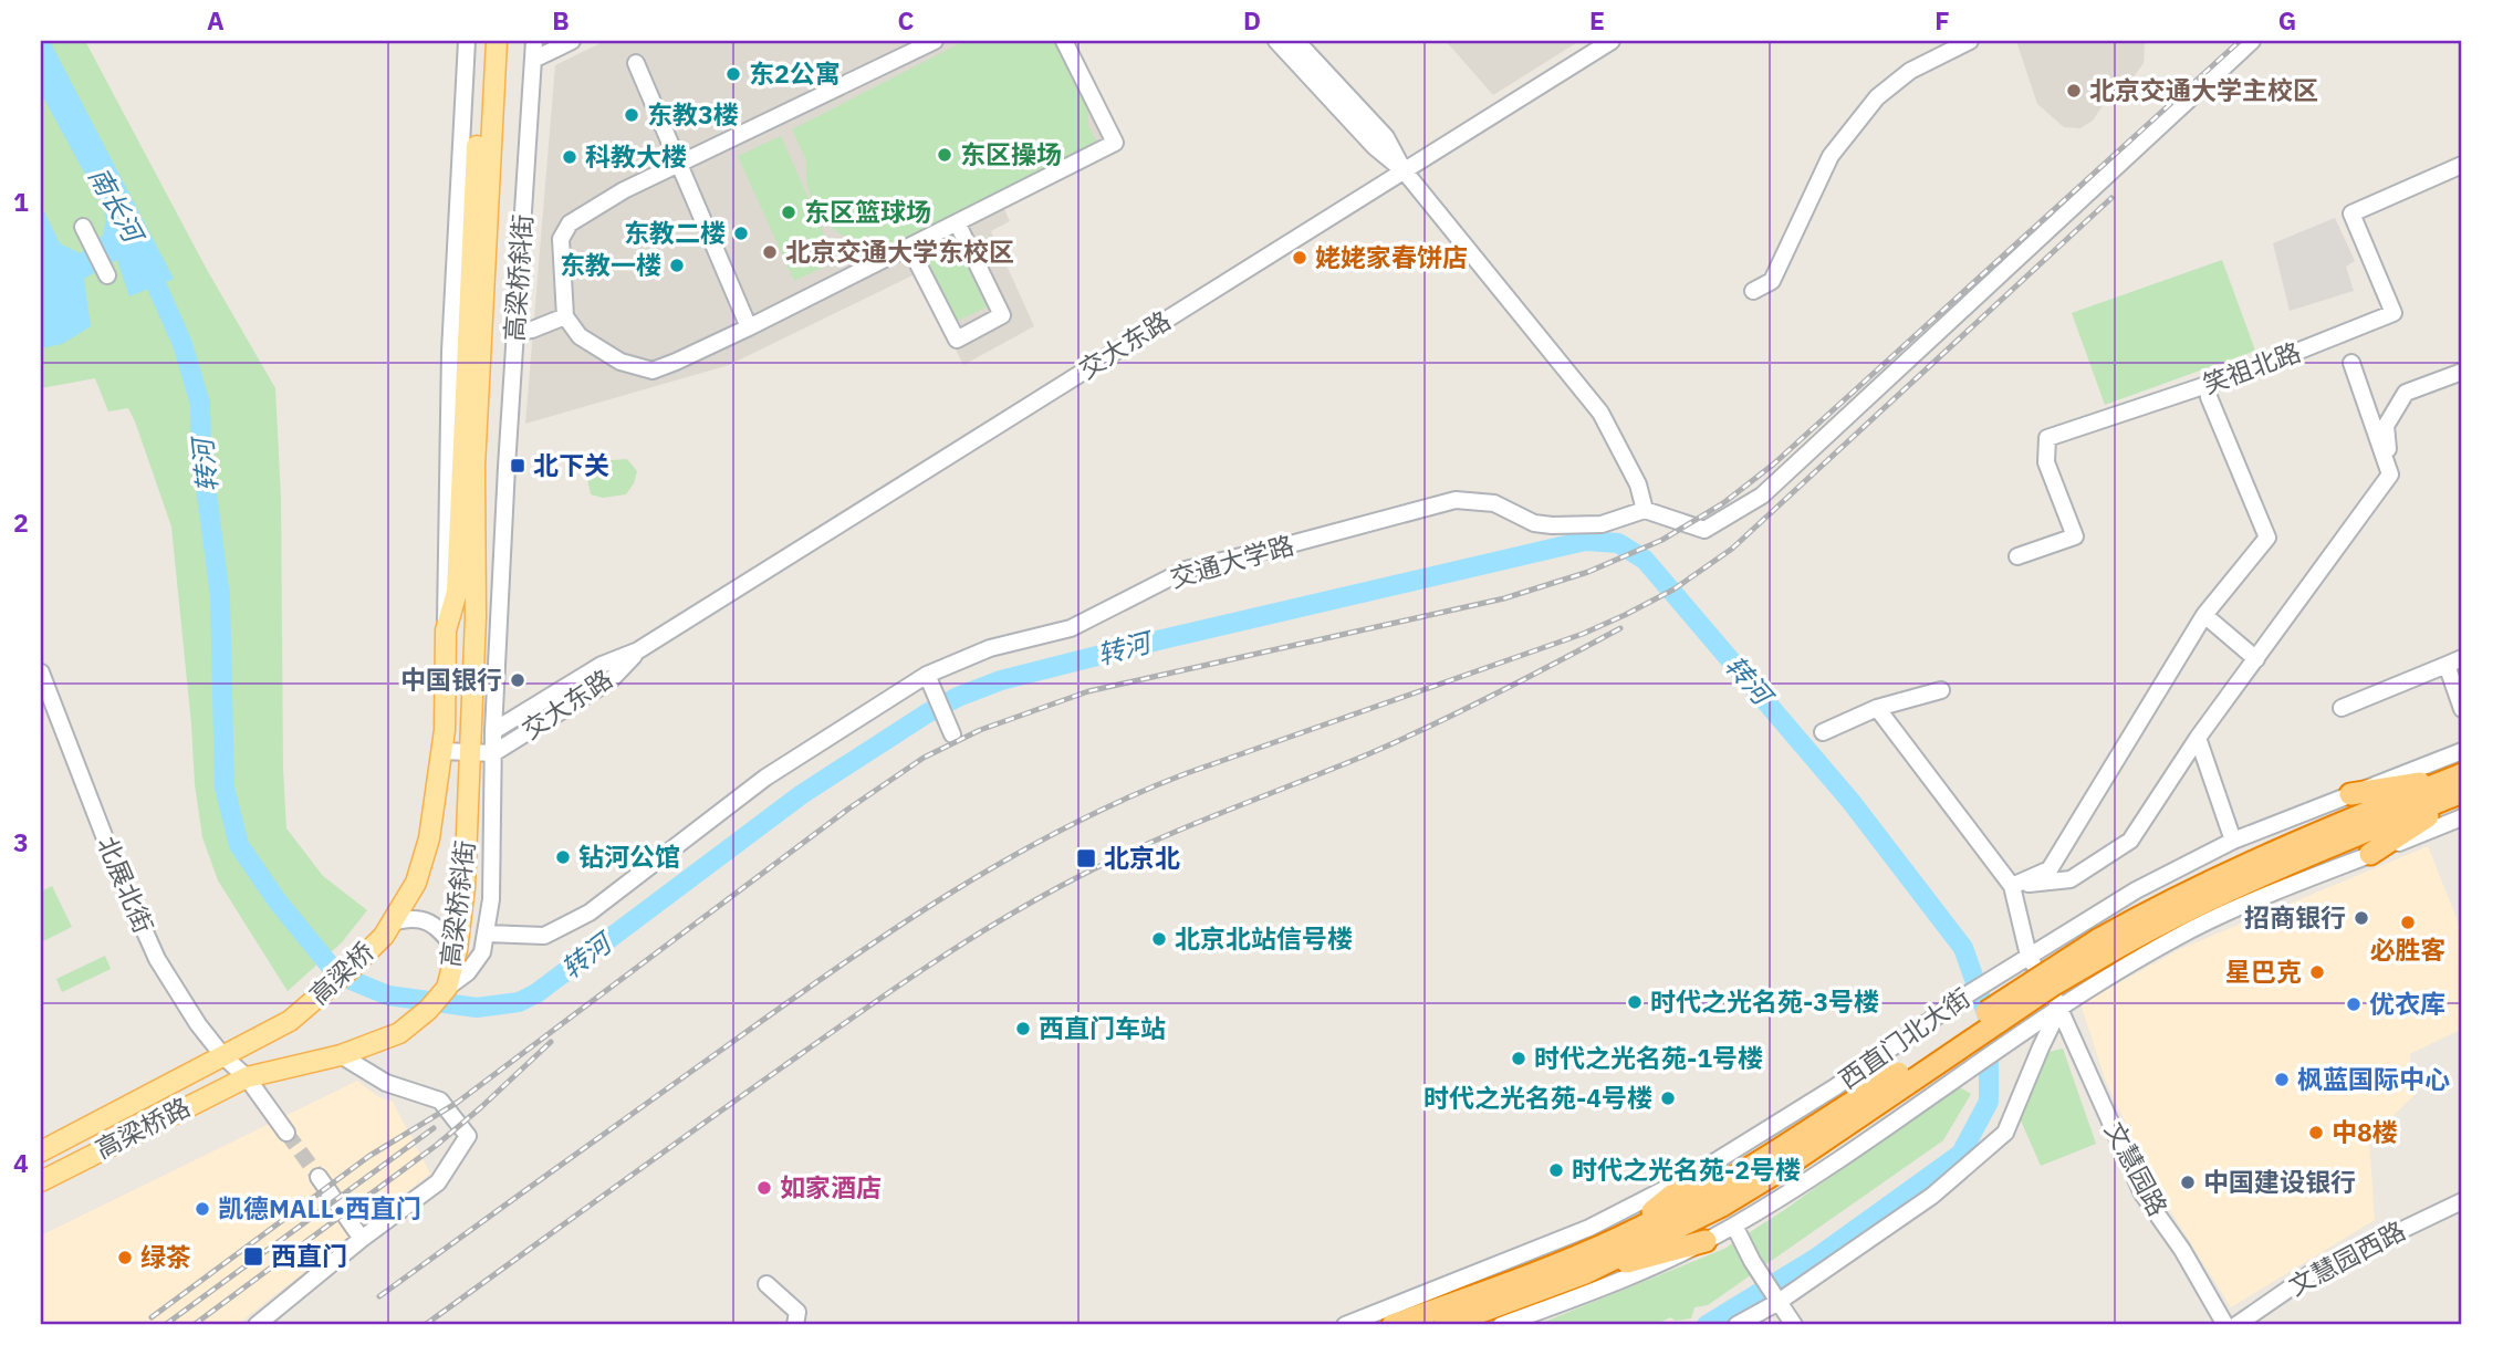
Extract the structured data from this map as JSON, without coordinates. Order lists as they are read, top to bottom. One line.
{"streets":{"highway":["西直门北大街"],"main road":["高梁桥斜街","高梁桥","高梁桥路"],"street":["交大东路","笑祖北路","交通大学路","北展北街","文慧园路","文慧园西路"]},"crossings":[["高梁桥斜街","交大东路"],["高梁桥斜街","交通大学路"],["高梁桥斜街","高梁桥"],["北展北街","高梁桥"],["北展北街","高梁桥路"],["高梁桥","高梁桥路"],["西直门北大街","文慧园路"]],"water":["南长河","转河"],"places":{"other":["东2公寓","北京交通大学主校区","东教3楼","东区操场","科教大楼","东区篮球场","东教二楼","北京交通大学东校区","姥姥家春饼店","东教一楼","中国银行","钻河公馆","招商银行","必胜客","北京北站信号楼","星巴克","时代之光名苑-3号楼","优衣库","西直门车站","时代之光名苑-1号楼","枫蓝国际中心","时代之光名苑-4号楼","中8楼","时代之光名苑-2号楼","中国建设银行","如家酒店","凯德MALL•西直门","绿茶"],"transit":["北下关","北京北","西直门"]},"grid":{"columns":["A","B","C","D","E","F","G"],"rows":["1","2","3","4"]}}
